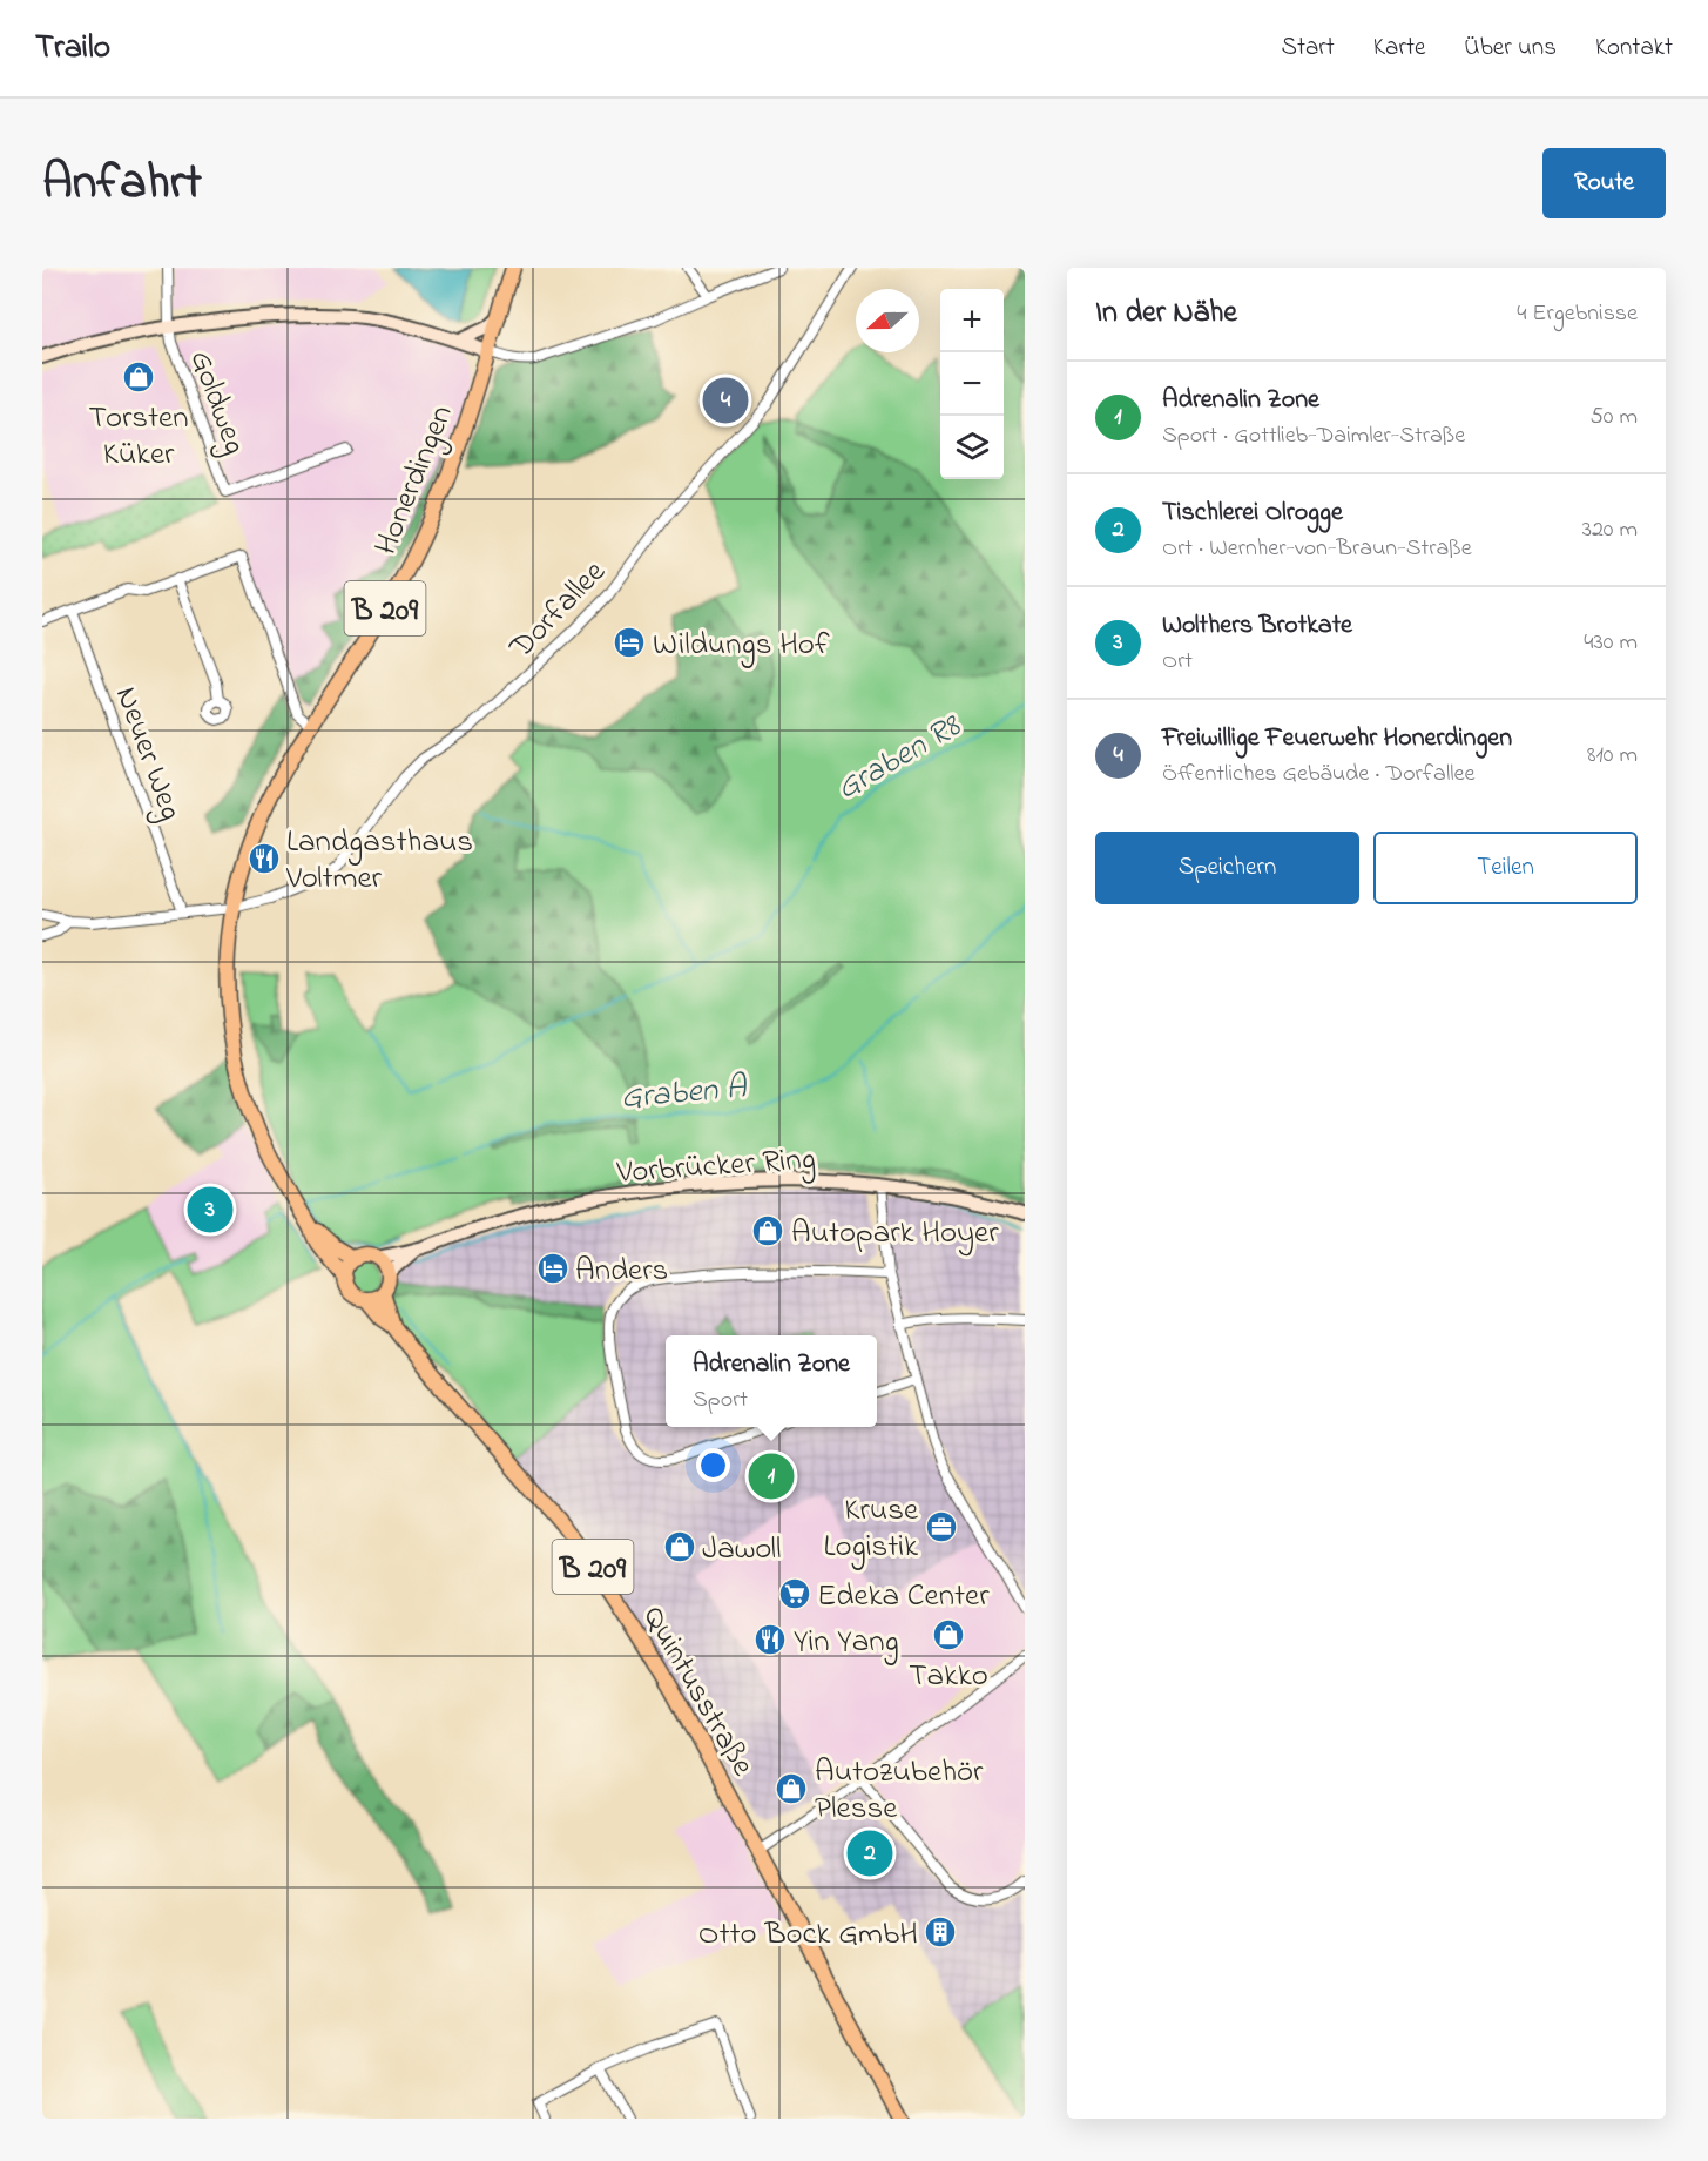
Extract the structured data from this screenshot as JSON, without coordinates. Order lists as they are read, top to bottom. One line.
{"streets":{"main road":["Honerdingen","B 209","Vorbrücker Ring","Quintusstraße"],"street":["Goldweg","Dorfallee","Neuer Weg"]},"crossings":[["Honerdingen","B 209"],["B 209","Dorfallee"],["B 209","Vorbrücker Ring"],["B 209","Quintusstraße"],["Dorfallee","Neuer Weg"],["Vorbrücker Ring","Quintusstraße"]],"water":["Graben R8","Graben A"],"places":{"shop":["Torsten Küker","Autopark Hoyer","Jawoll","Takko","Autozubehör Plesse"],"hotel":["Wildungs Hof","Anders"],"restaurant":["Landgasthaus Voltmer","Yin Yang"],"office":["Kruse Logistik"],"supermarket":["Edeka Center"],"building":["Otto Bock GmbH"]},"north":"left","page":{"header":"Trailo","nav":["Start","Karte","Über uns","Kontakt"],"title":"Anfahrt","buttons":["Route",["Speichern","Teilen"]],"heading":["In der Nähe","4 Ergebnisse"],"map_buttons":["+","−"],"list":[{"mark":"1","name":"Adrenalin Zone","note":"Sport · Gottlieb-Daimler-Straße","value":"50 m"},{"mark":"2","name":"Tischlerei Olrogge","note":"Ort · Wernher-von-Braun-Straße","value":"320 m"},{"mark":"3","name":"Wolthers Brotkate","note":"Ort","value":"430 m"},{"mark":"4","name":"Freiwillige Feuerwehr Honerdingen","note":"Öffentliches Gebäude · Dorfallee","value":"810 m"}],"pins":["4","3","1","2"],"popup":["Adrenalin Zone","Sport"]}}
